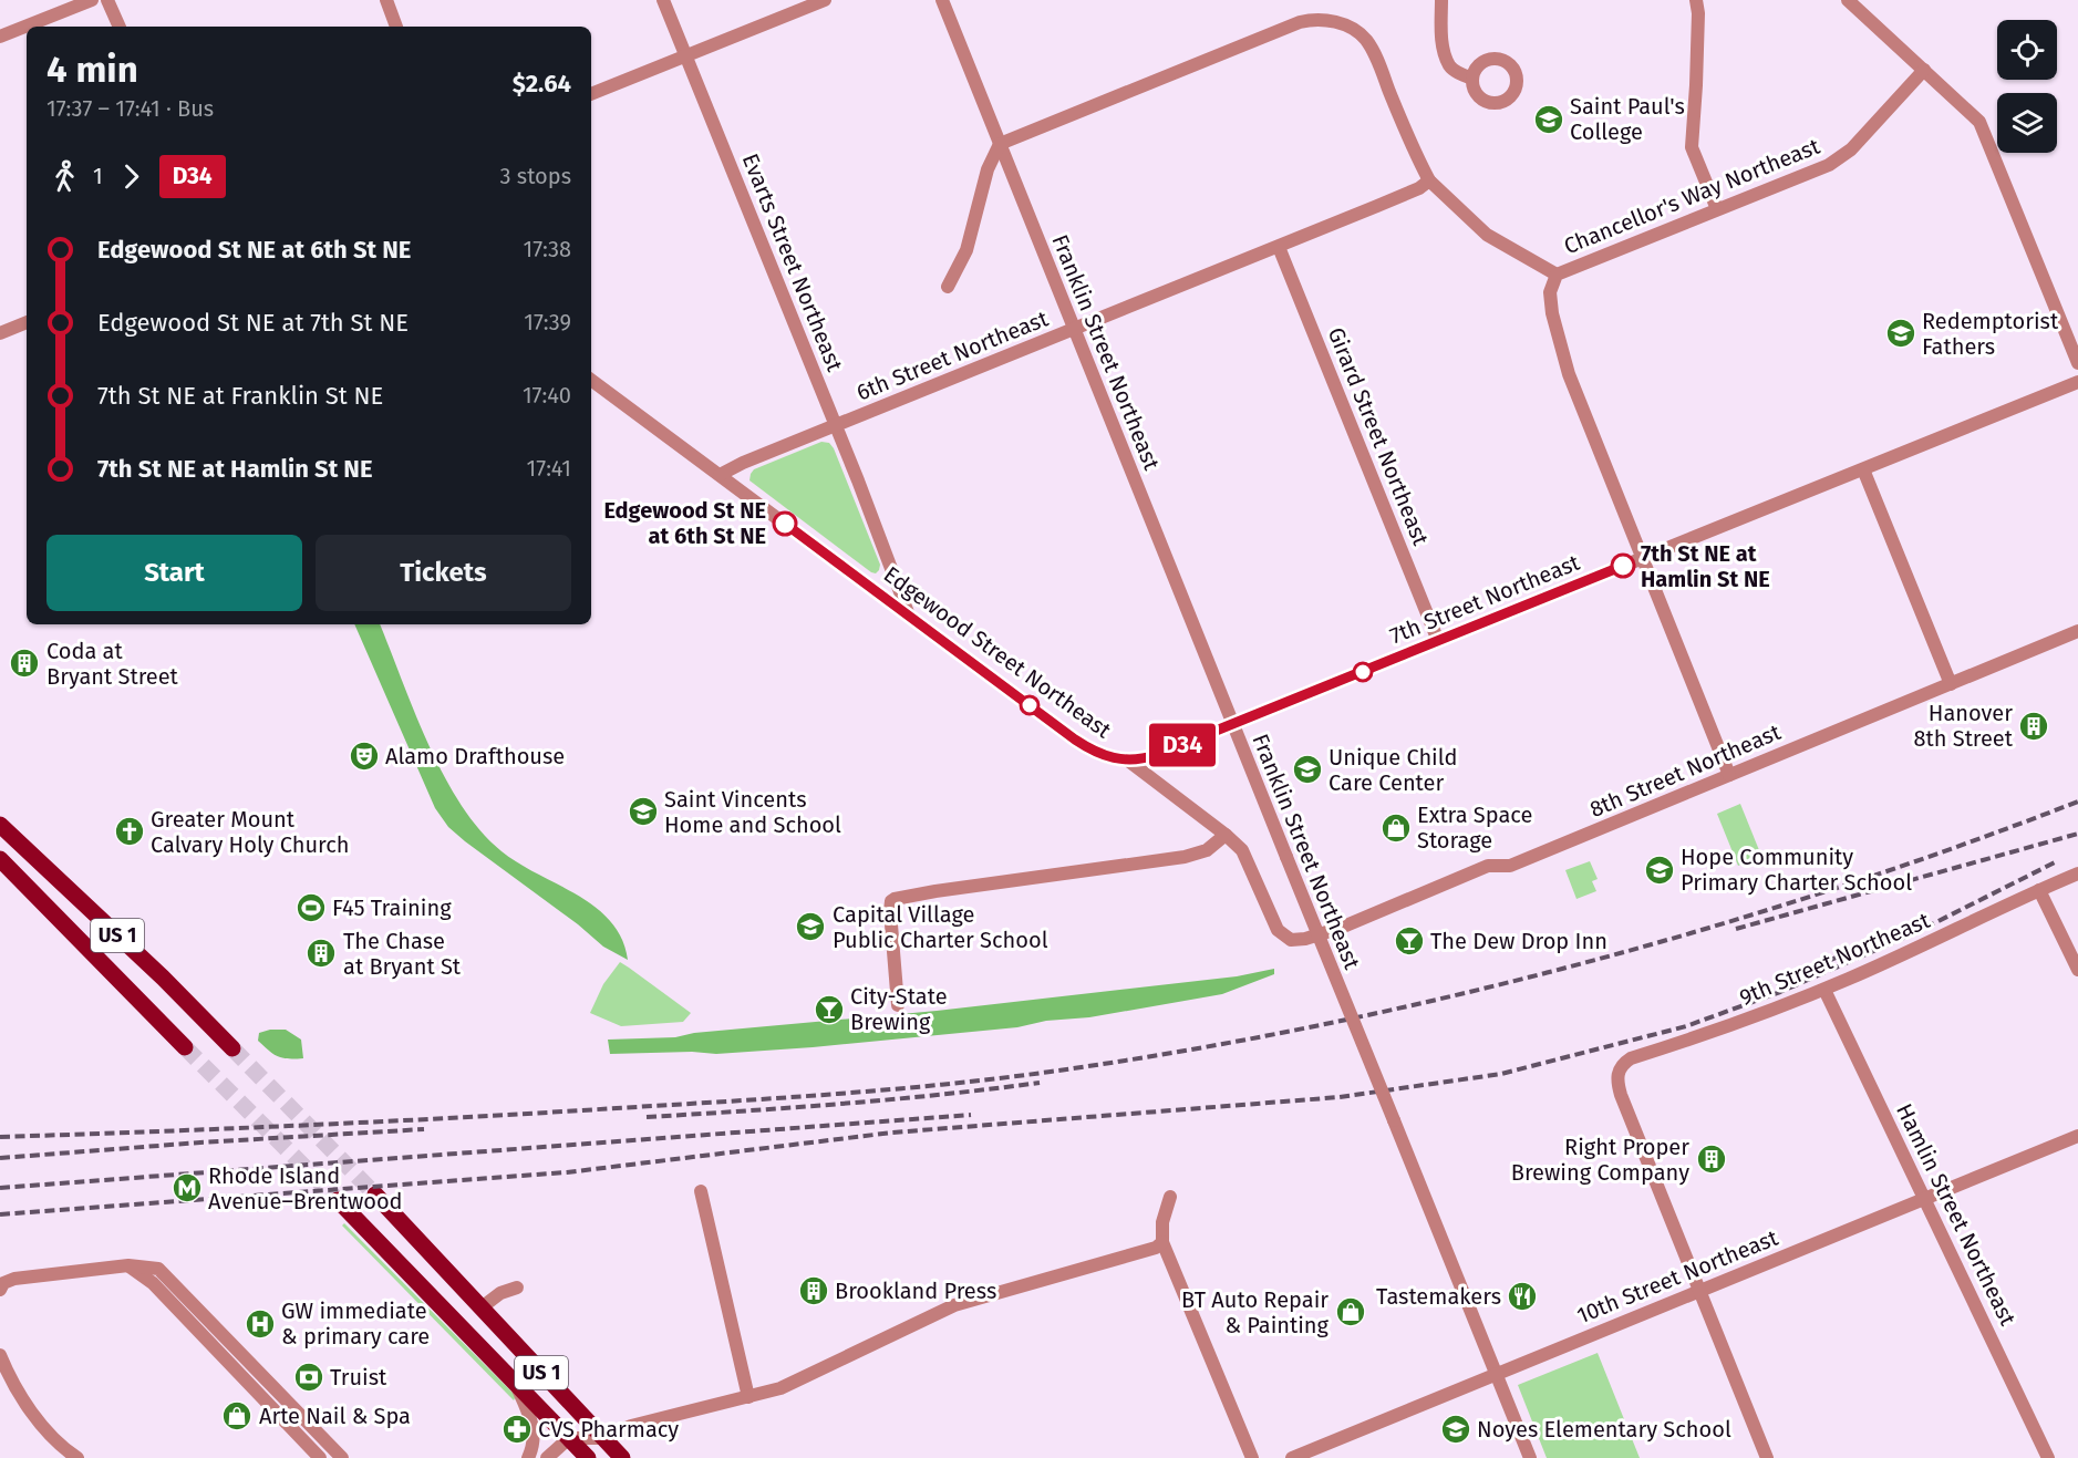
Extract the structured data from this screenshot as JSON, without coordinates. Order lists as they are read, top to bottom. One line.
{"streets":{"main road":["US 1"],"street":["Chancellor's Way Northeast","Evarts Street Northeast","Franklin Street Northeast","6th Street Northeast","Girard Street Northeast","7th Street Northeast","Edgewood Street Northeast","8th Street Northeast","9th Street Northeast","Hamlin Street Northeast","10th Street Northeast"]},"crossings":[["Chancellor's Way Northeast","Franklin Street Northeast"],["Chancellor's Way Northeast","6th Street Northeast"],["Chancellor's Way Northeast","7th Street Northeast"],["Evarts Street Northeast","6th Street Northeast"],["Evarts Street Northeast","Edgewood Street Northeast"],["Franklin Street Northeast","6th Street Northeast"],["Franklin Street Northeast","7th Street Northeast"],["Franklin Street Northeast","10th Street Northeast"],["6th Street Northeast","Girard Street Northeast"],["6th Street Northeast","Edgewood Street Northeast"],["Girard Street Northeast","7th Street Northeast"],["7th Street Northeast","Edgewood Street Northeast"],["Edgewood Street Northeast","8th Street Northeast"],["9th Street Northeast","Hamlin Street Northeast"],["9th Street Northeast","10th Street Northeast"],["Hamlin Street Northeast","10th Street Northeast"]],"places":{"school or university":["Saint Paul's College","Redemptorist Fathers","Unique Child Care Center","Saint Vincents Home and School","Hope Community Primary Charter School","Capital Village Public Charter School","Noyes Elementary School"],"other":["Edgewood St NE at 6th St NE","7th St NE at Hamlin St NE"],"building":["Coda at Bryant Street","Hanover 8th Street","The Chase at Bryant St","Right Proper Brewing Company","Brookland Press"],"theatre":["Alamo Drafthouse"],"shop":["Extra Space Storage","BT Auto Repair & Painting","Arte Nail & Spa"],"church":["Greater Mount Calvary Holy Church"],"sports":["F45 Training"],"bar":["The Dew Drop Inn","City-State Brewing"],"metro station":["Rhode Island Avenue–Brentwood"],"restaurant":["Tastemakers"],"hospital":["GW immediate & primary care"],"bank":["Truist"],"pharmacy":["CVS Pharmacy"]},"lines":["bus line D34"],"page":{"on_map":"D34","heading":["4 min","17:37 – 17:41 · Bus","$2.64"],"legs":["1","D34","3 stops"],"list":[{"name":"Edgewood St NE at 6th St NE","value":"17:38"},{"name":"Edgewood St NE at 7th St NE","value":"17:39"},{"name":"7th St NE at Franklin St NE","value":"17:40"},{"name":"7th St NE at Hamlin St NE","value":"17:41"}],"buttons":["Start","Tickets"]}}
